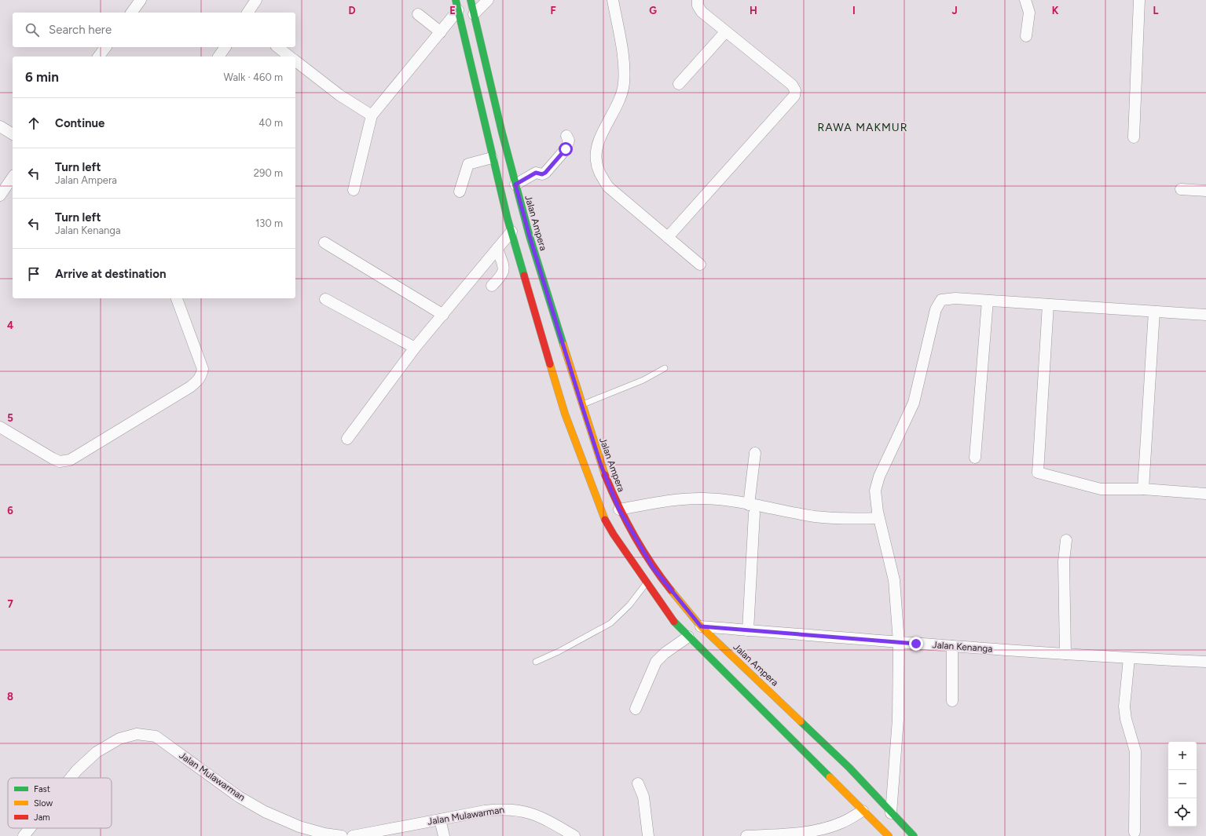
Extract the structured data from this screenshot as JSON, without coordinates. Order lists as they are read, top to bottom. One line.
{"streets":{"main road":["Jalan Ampera"],"street":["Jalan Kenanga","Jalan Mulawarman"]},"crossings":[["Jalan Ampera","Jalan Kenanga"]],"districts":["RAWA MAKMUR"],"legend":["Fast","Slow","Jam"],"page":{"search":"Search here","heading":["6 min","Walk · 460 m"],"list":[["Continue","40 m"],["Turn left","Jalan Ampera","290 m"],["Turn left","Jalan Kenanga","130 m"],"Arrive at destination"],"map_buttons":["+","−"]},"grid":{"columns":["D","E","F","G","H","I","J","K","L"],"rows":["4","5","6","7","8"]}}
